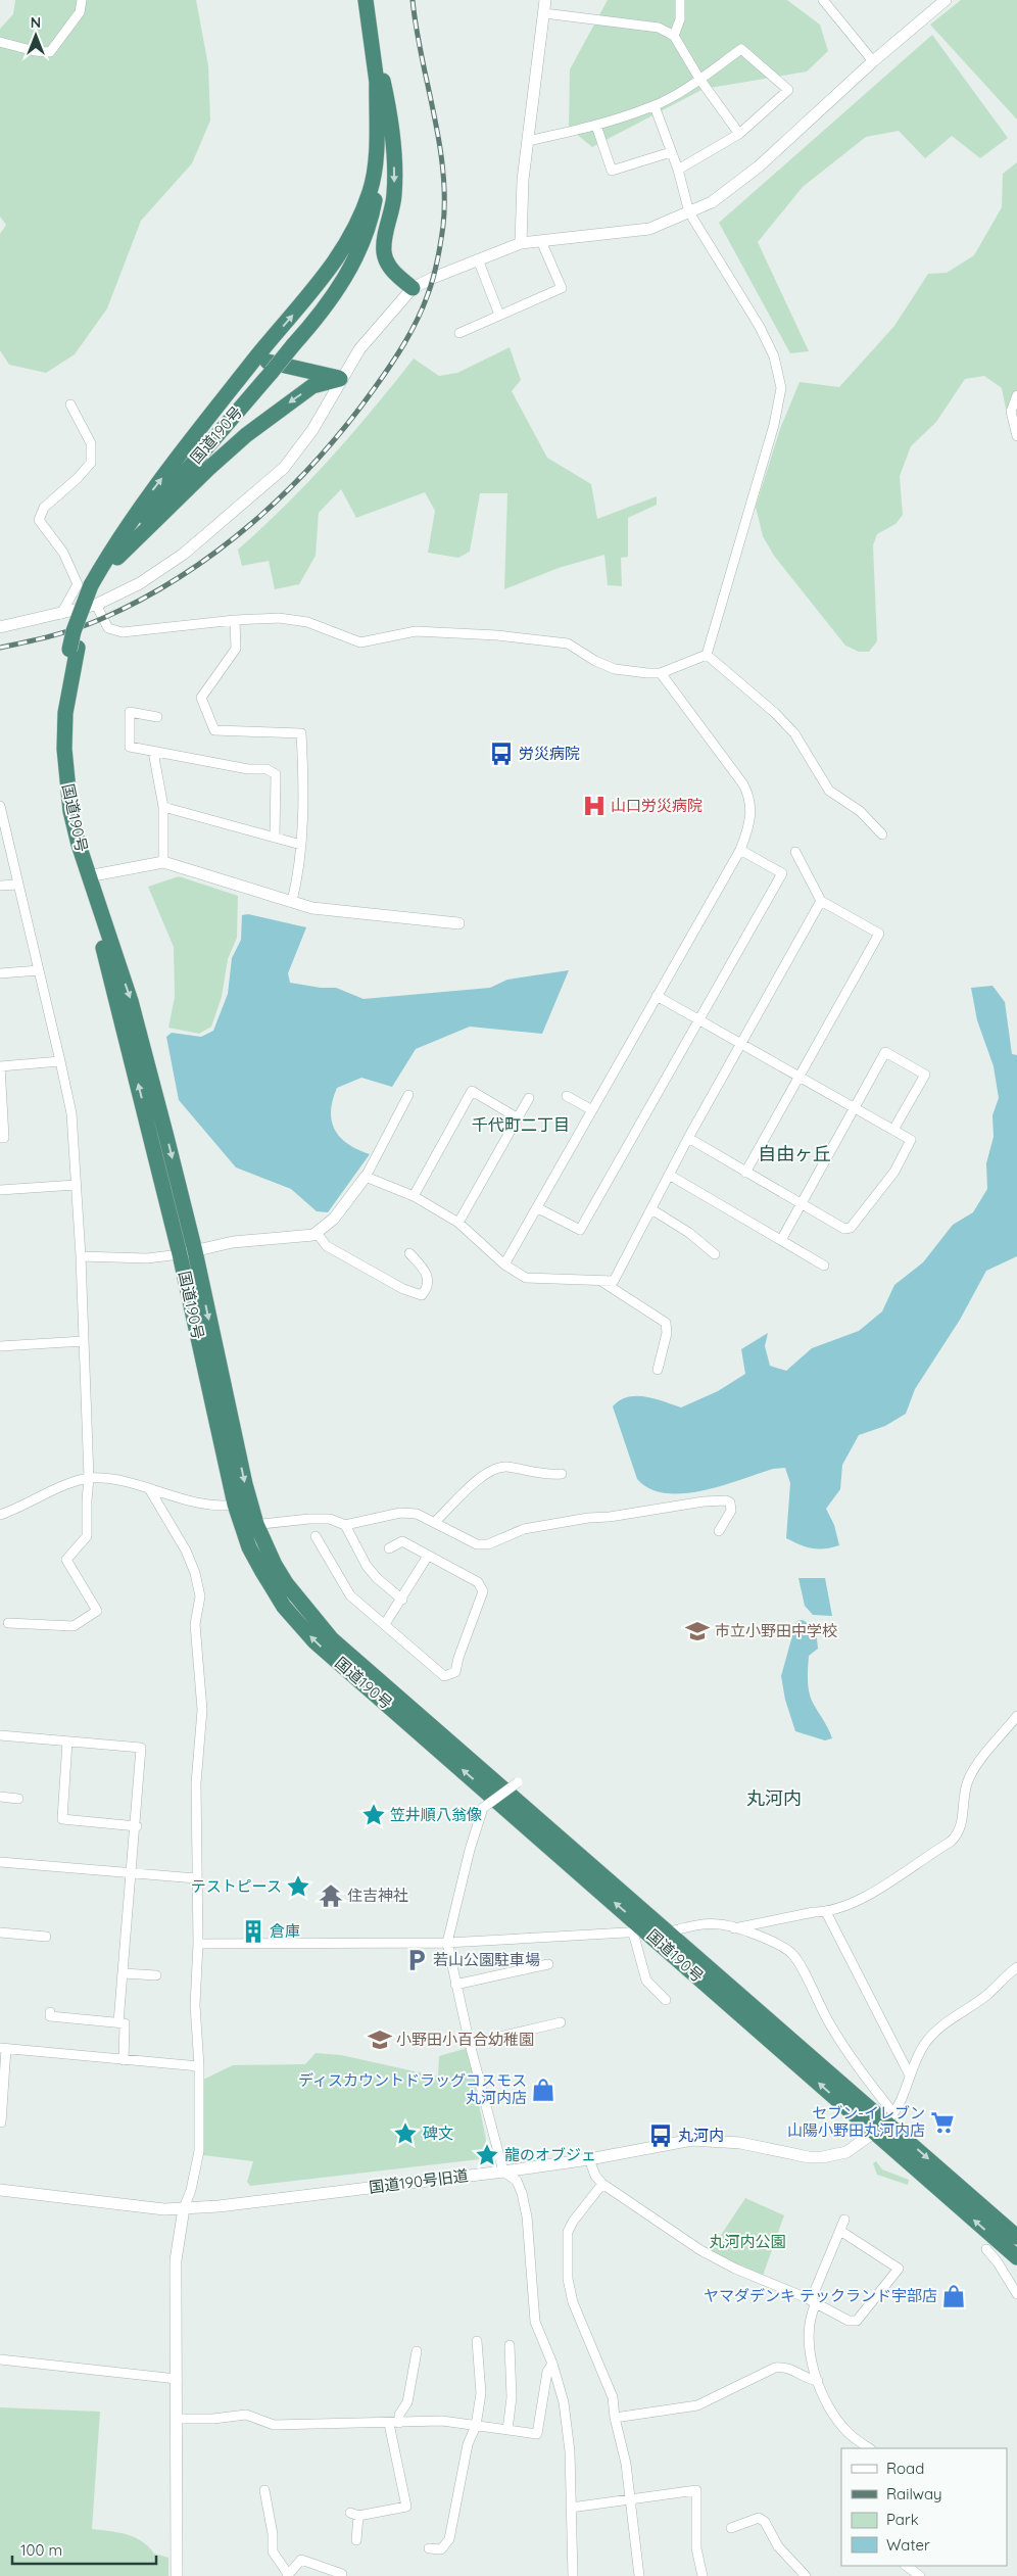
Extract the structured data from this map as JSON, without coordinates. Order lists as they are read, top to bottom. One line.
{"streets":{"highway":["国道190号"],"street":["国道190号旧道"]},"crossings":[["国道190号","国道190号旧道"]],"districts":["千代町二丁目","自由ヶ丘","丸河内"],"parks":["丸河内公園"],"places":{"bus stop":["労災病院","丸河内"],"hospital":["山口労災病院"],"school or university":["市立小野田中学校","小野田小百合幼稚園"],"place":["笠井順八翁像","テストピース","碑文","龍のオブジェ"],"temple":["住吉神社"],"building":["倉庫"],"parking":["若山公園駐車場"],"shop":["ディスカウントドラッグコスモス 丸河内店","ヤマダデンキ テックランド宇部店"],"supermarket":["セブン-イレブン 山陽小野田丸河内店"]},"legend":["Road","Railway","Park","Water"],"scale_bar":"100 m","north":"top"}
